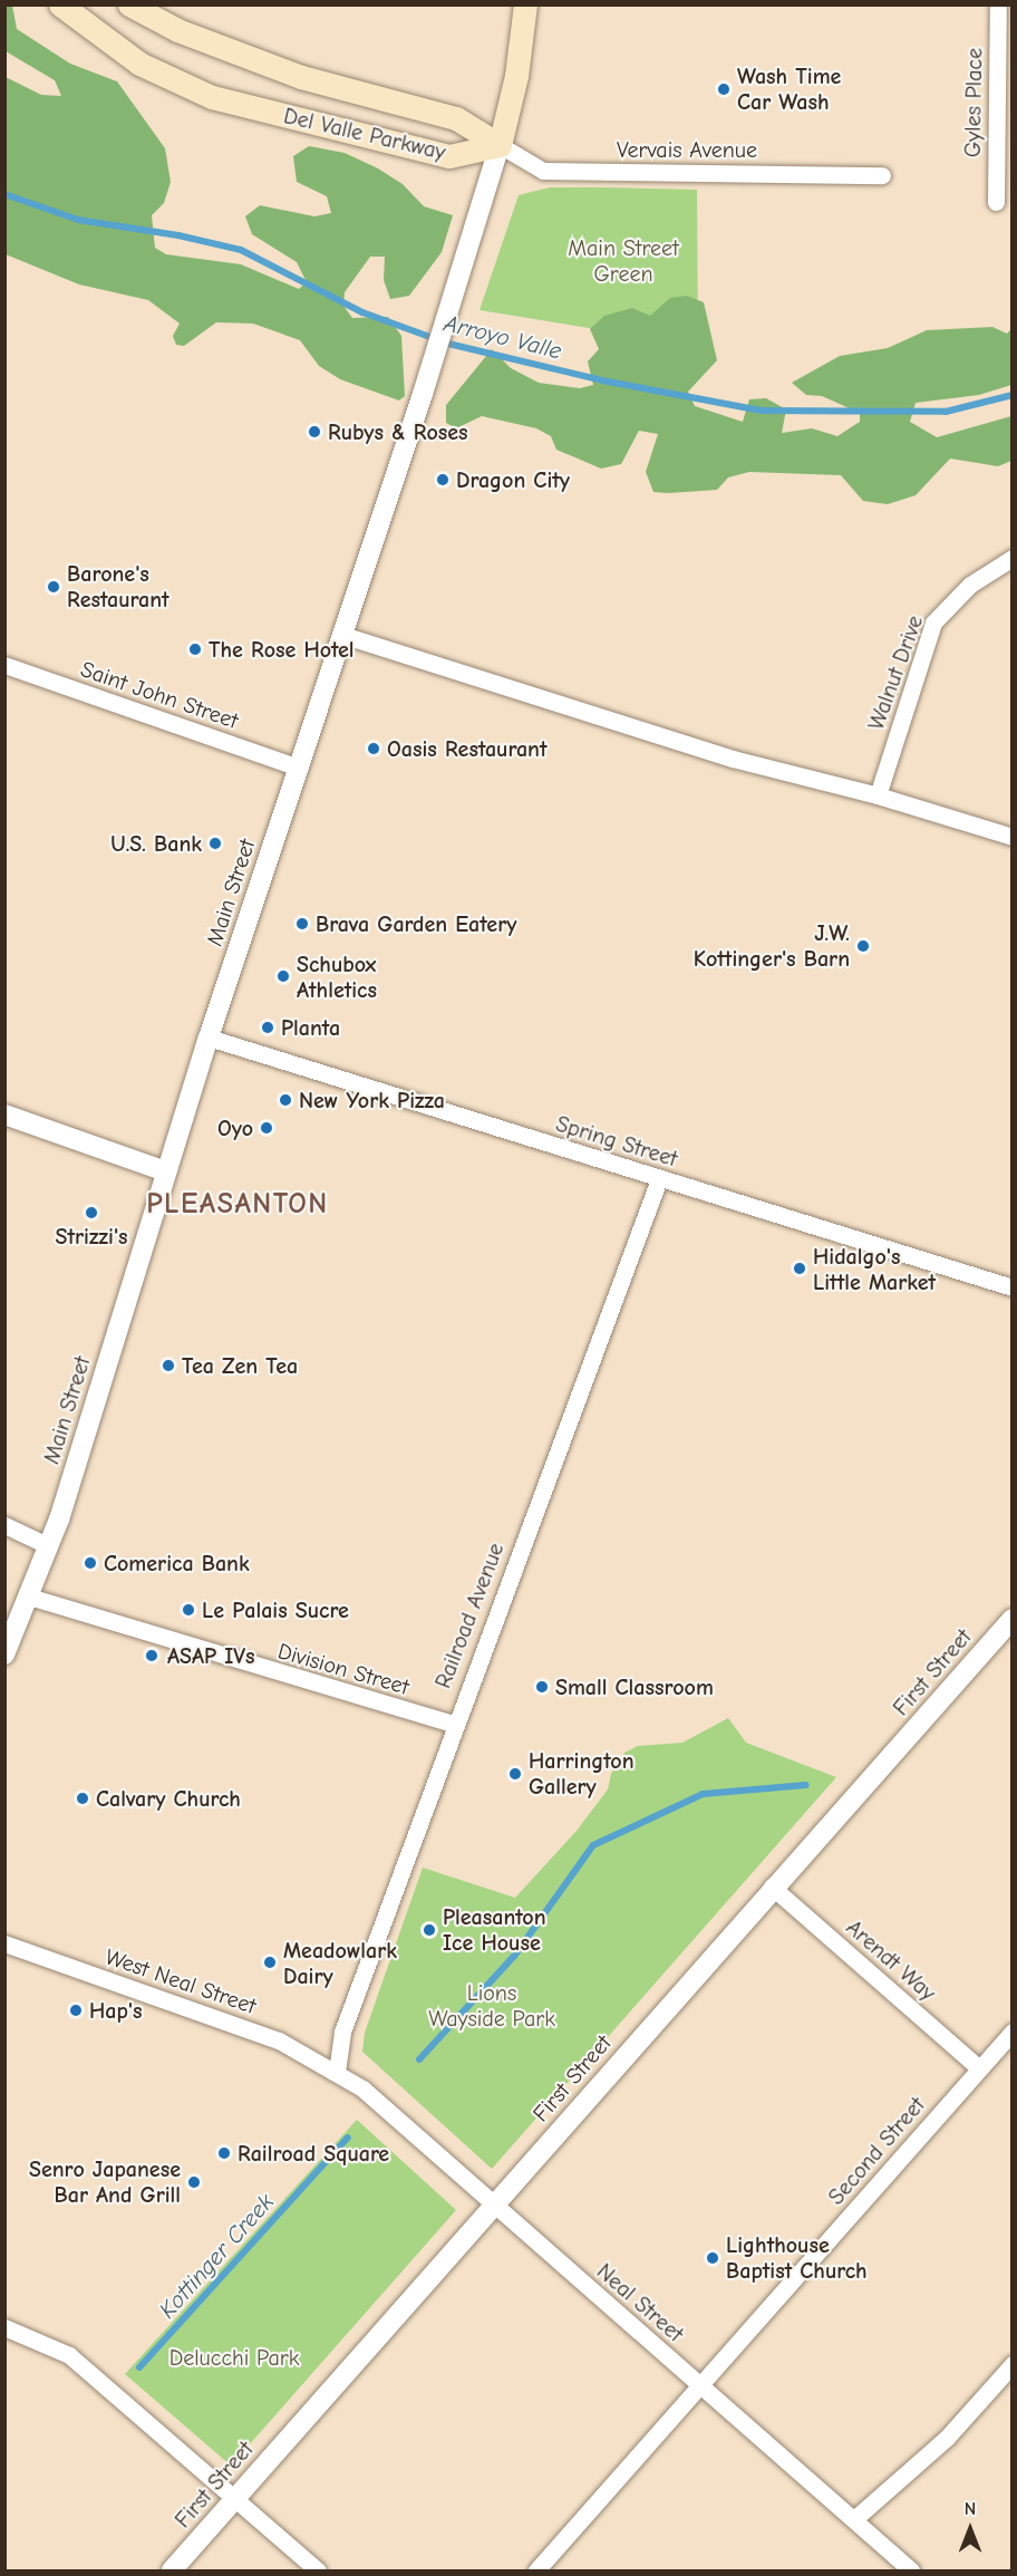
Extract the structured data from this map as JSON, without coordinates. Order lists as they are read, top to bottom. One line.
{"streets":{"main road":["Del Valle Parkway"],"street":["Gyles Place","Vervais Avenue","Walnut Drive","Saint John Street","Main Street","Spring Street","Railroad Avenue","Division Street","First Street","Arendt Way","West Neal Street","Second Street","Neal Street"]},"crossings":[["Del Valle Parkway","Vervais Avenue"],["Del Valle Parkway","Main Street"],["Vervais Avenue","Main Street"],["Saint John Street","Main Street"],["Main Street","Spring Street"],["Main Street","Division Street"],["Spring Street","Railroad Avenue"],["Railroad Avenue","Division Street"],["Railroad Avenue","West Neal Street"],["Railroad Avenue","Neal Street"],["First Street","Arendt Way"],["First Street","Neal Street"],["Arendt Way","Second Street"],["West Neal Street","Neal Street"],["Second Street","Neal Street"]],"districts":["PLEASANTON"],"water":["Arroyo Valle","Kottinger Creek"],"parks":["Main Street Green","Lions Wayside Park","Delucchi Park"],"places":["Wash Time Car Wash","Rubys & Roses","Dragon City","Barone's Restaurant","The Rose Hotel","Oasis Restaurant","U.S. Bank","Brava Garden Eatery","J.W. Kottinger's Barn","Schubox Athletics","Planta","New York Pizza","Oyo","Strizzi's","Hidalgo's Little Market","Tea Zen Tea","Comerica Bank","Le Palais Sucre","ASAP IVs","Small Classroom","Harrington Gallery","Calvary Church","Pleasanton Ice House","Meadowlark Dairy","Hap's","Railroad Square","Senro Japanese Bar And Grill","Lighthouse Baptist Church"],"north":"top"}
